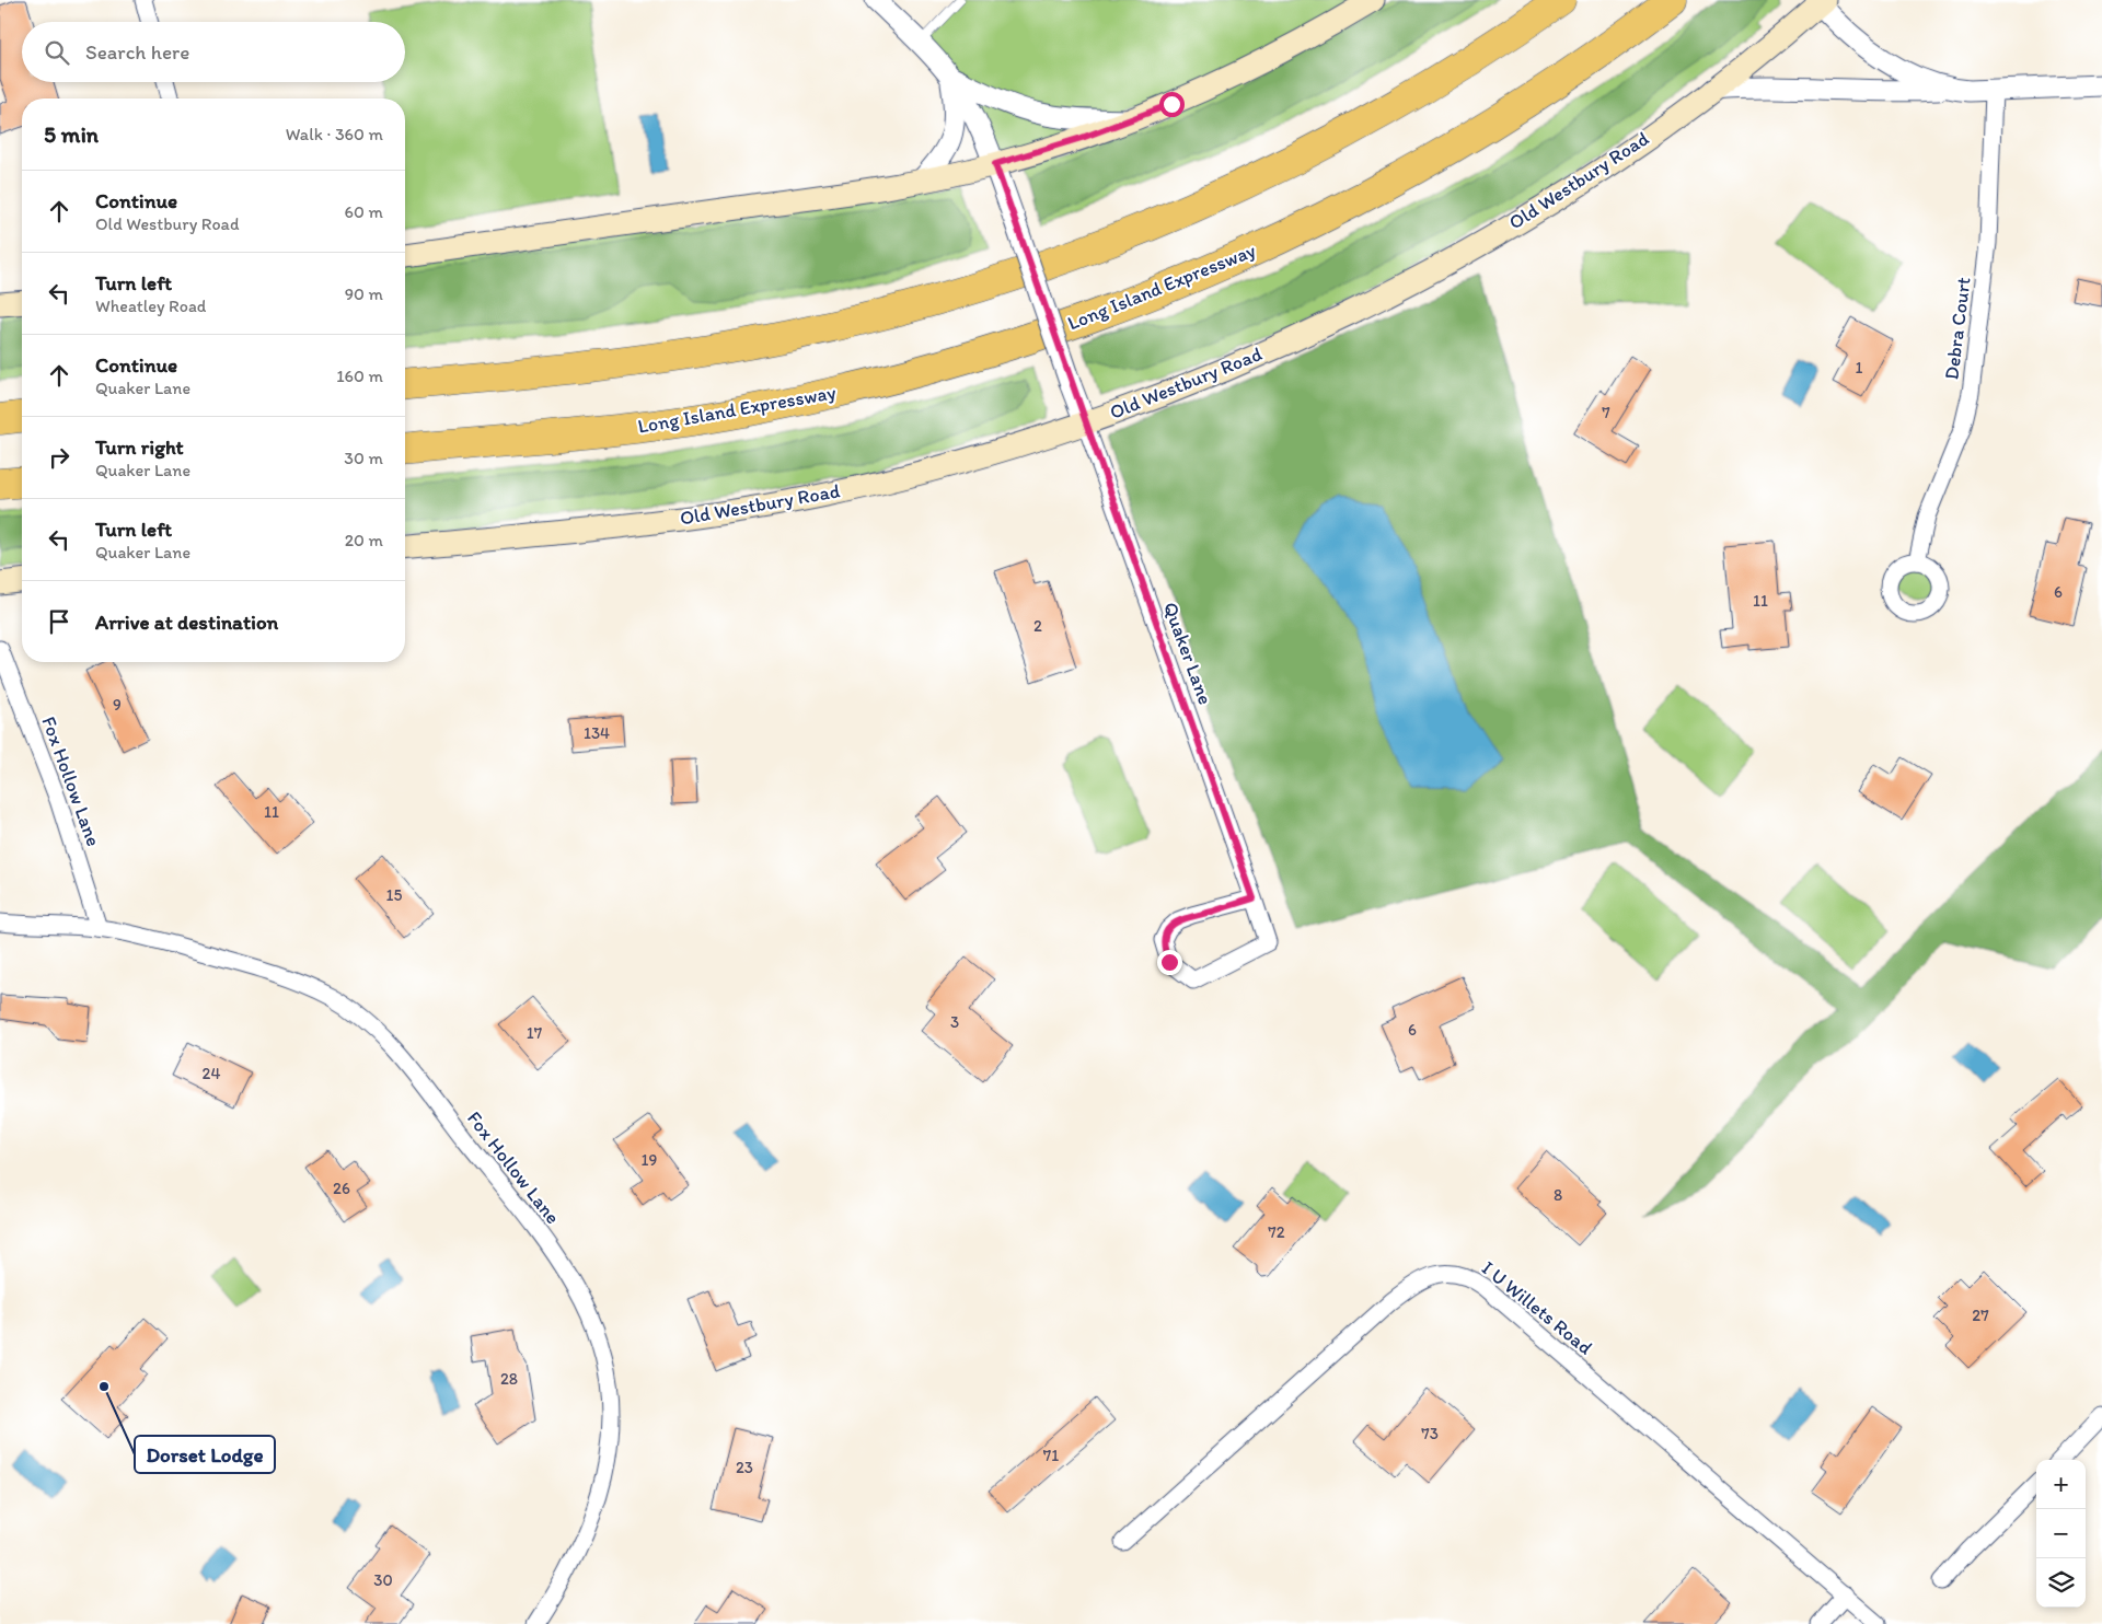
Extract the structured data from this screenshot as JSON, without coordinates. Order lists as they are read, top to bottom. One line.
{"streets":{"highway":["Long Island Expressway"],"main road":["Old Westbury Road"],"street":["Debra Court","Quaker Lane","Fox Hollow Lane","I U Willets Road"]},"crossings":[["Old Westbury Road","Debra Court"],["Old Westbury Road","Quaker Lane"]],"places":["Dorset Lodge"],"house_numbers":["1","7","6","11","2","9","134","11","15","3","6","17","24","19","26","8","72","27","28","73","71","23","30"],"page":{"search":"Search here","heading":["5 min","Walk · 360 m"],"list":[["Continue","Old Westbury Road","60 m"],["Turn left","Wheatley Road","90 m"],["Continue","Quaker Lane","160 m"],["Turn right","Quaker Lane","30 m"],["Turn left","Quaker Lane","20 m"],"Arrive at destination"],"map_buttons":["+","−"]}}
